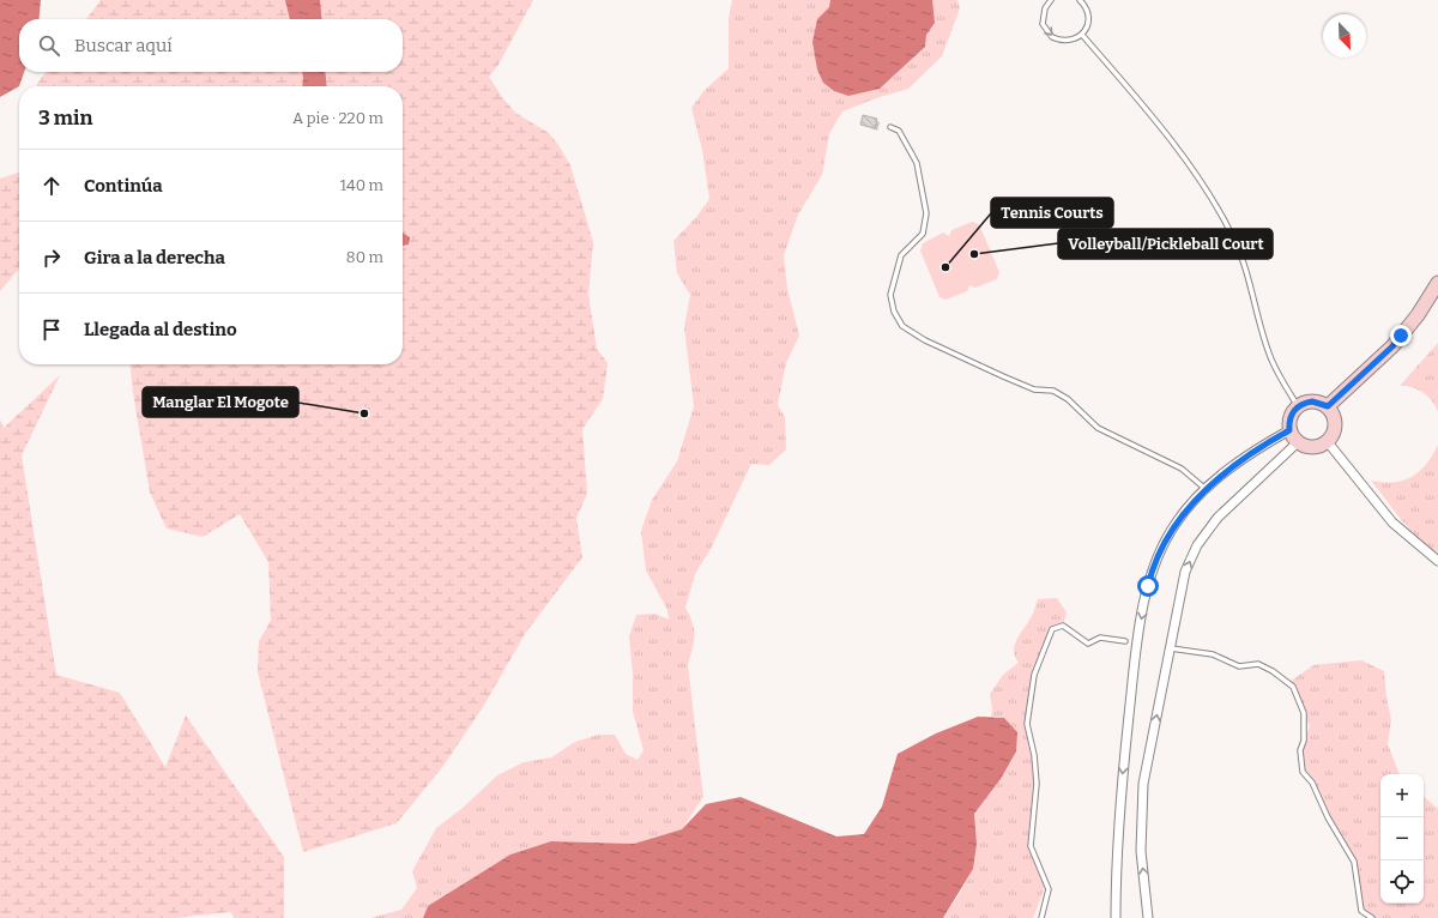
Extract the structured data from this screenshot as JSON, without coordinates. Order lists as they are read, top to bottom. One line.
{"places":["Volleyball/Pickleball Court","Tennis Courts","Manglar El Mogote"],"north":"bottom right","page":{"search":"Buscar aquí","heading":["3 min","A pie · 220 m"],"list":[["Continúa","140 m"],["Gira a la derecha","80 m"],"Llegada al destino"],"map_buttons":["+","−"]}}
